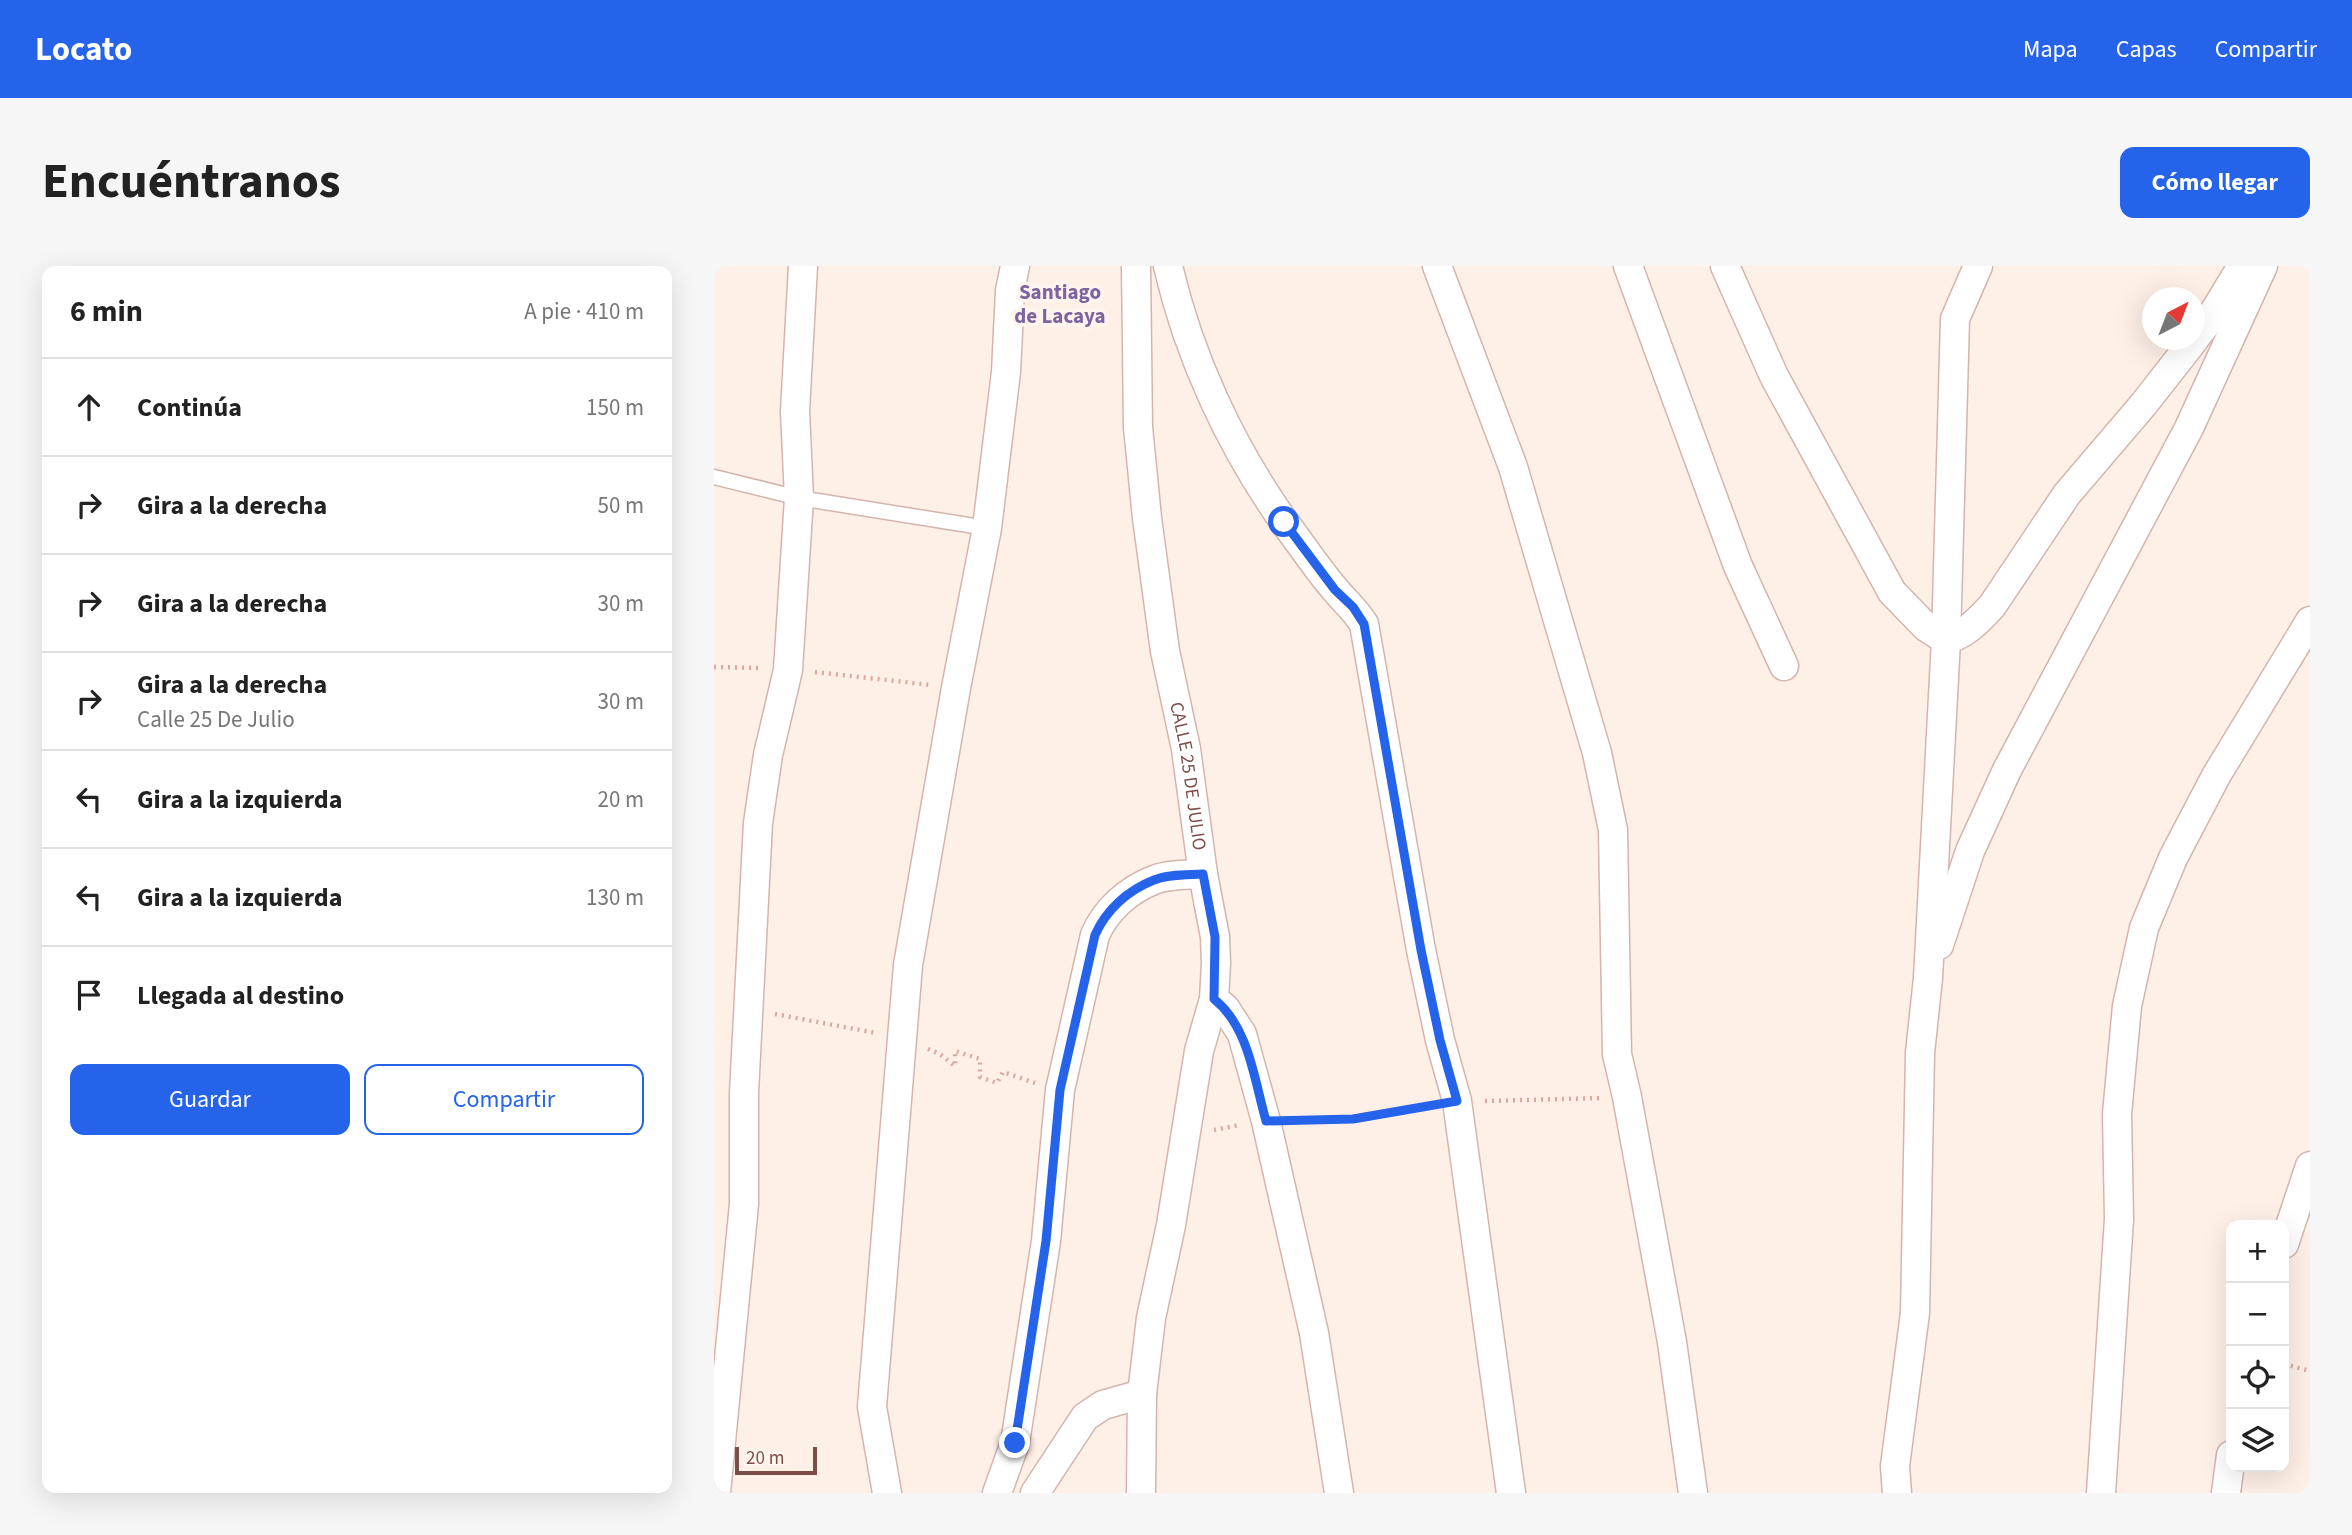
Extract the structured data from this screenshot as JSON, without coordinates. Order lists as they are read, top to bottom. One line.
{"streets":{"street":["CALLE 25 DE JULIO"]},"districts":["Santiago de Lacaya"],"scale_bar":"20 m","north":"top right","page":{"header":"Locato","nav":["Mapa","Capas","Compartir"],"title":"Encuéntranos","buttons":["Cómo llegar",["Guardar","Compartir"]],"heading":["6 min","A pie · 410 m"],"list":[["Continúa","150 m"],["Gira a la derecha","50 m"],["Gira a la derecha","30 m"],["Gira a la derecha","Calle 25 De Julio","30 m"],["Gira a la izquierda","20 m"],["Gira a la izquierda","130 m"],"Llegada al destino"],"map_buttons":["+","−"],"scale":"20 m"}}
